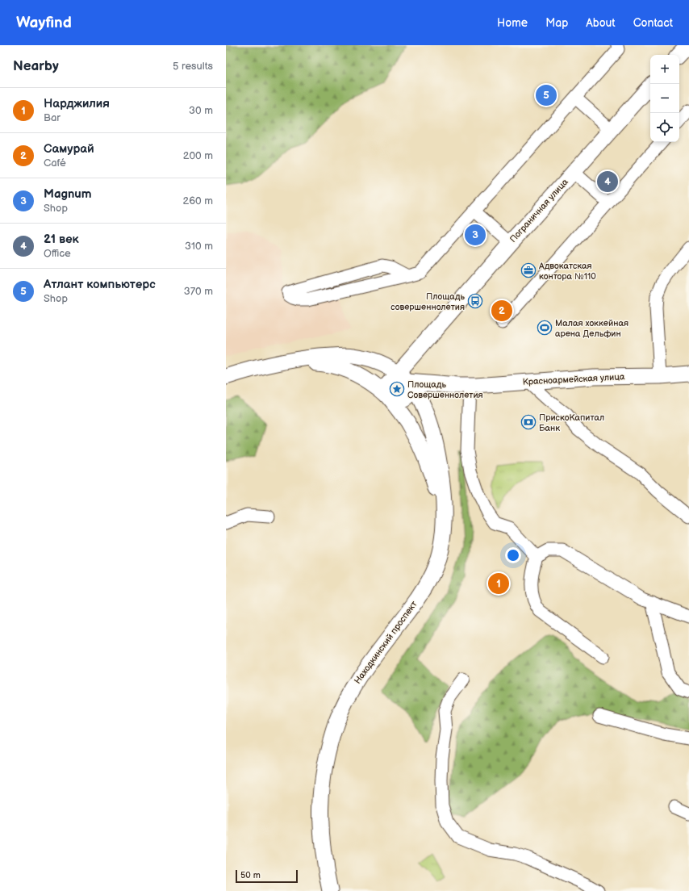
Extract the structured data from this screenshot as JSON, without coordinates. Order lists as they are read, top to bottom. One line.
{"streets":{"main road":["Пограничная улица","Красноармейская улица","Находкинский проспект"]},"crossings":[["Пограничная улица","Красноармейская улица"]],"places":{"office":["Адвокатская контора №110"],"bus stop":["Площадь совершеннолетия"],"sports":["Малая хоккейная арена Дельфин"],"place":["Площадь Совершеннолетия"],"bank":["ПрискоКапитал Банк"]},"scale_bar":"50 m","page":{"header":"Wayfind","nav":["Home","Map","About","Contact"],"heading":["Nearby","5 results"],"map_buttons":["+","−"],"pins":["5","4","3","2","1"],"list":[{"mark":"1","name":"Нарджилия","note":"Bar","value":"30 m"},{"mark":"2","name":"Самурай","note":"Café","value":"200 m"},{"mark":"3","name":"Magnum","note":"Shop","value":"260 m"},{"mark":"4","name":"21 век","note":"Office","value":"310 m"},{"mark":"5","name":"Атлант компьютерс","note":"Shop","value":"370 m"}],"scale":"50 m"}}
